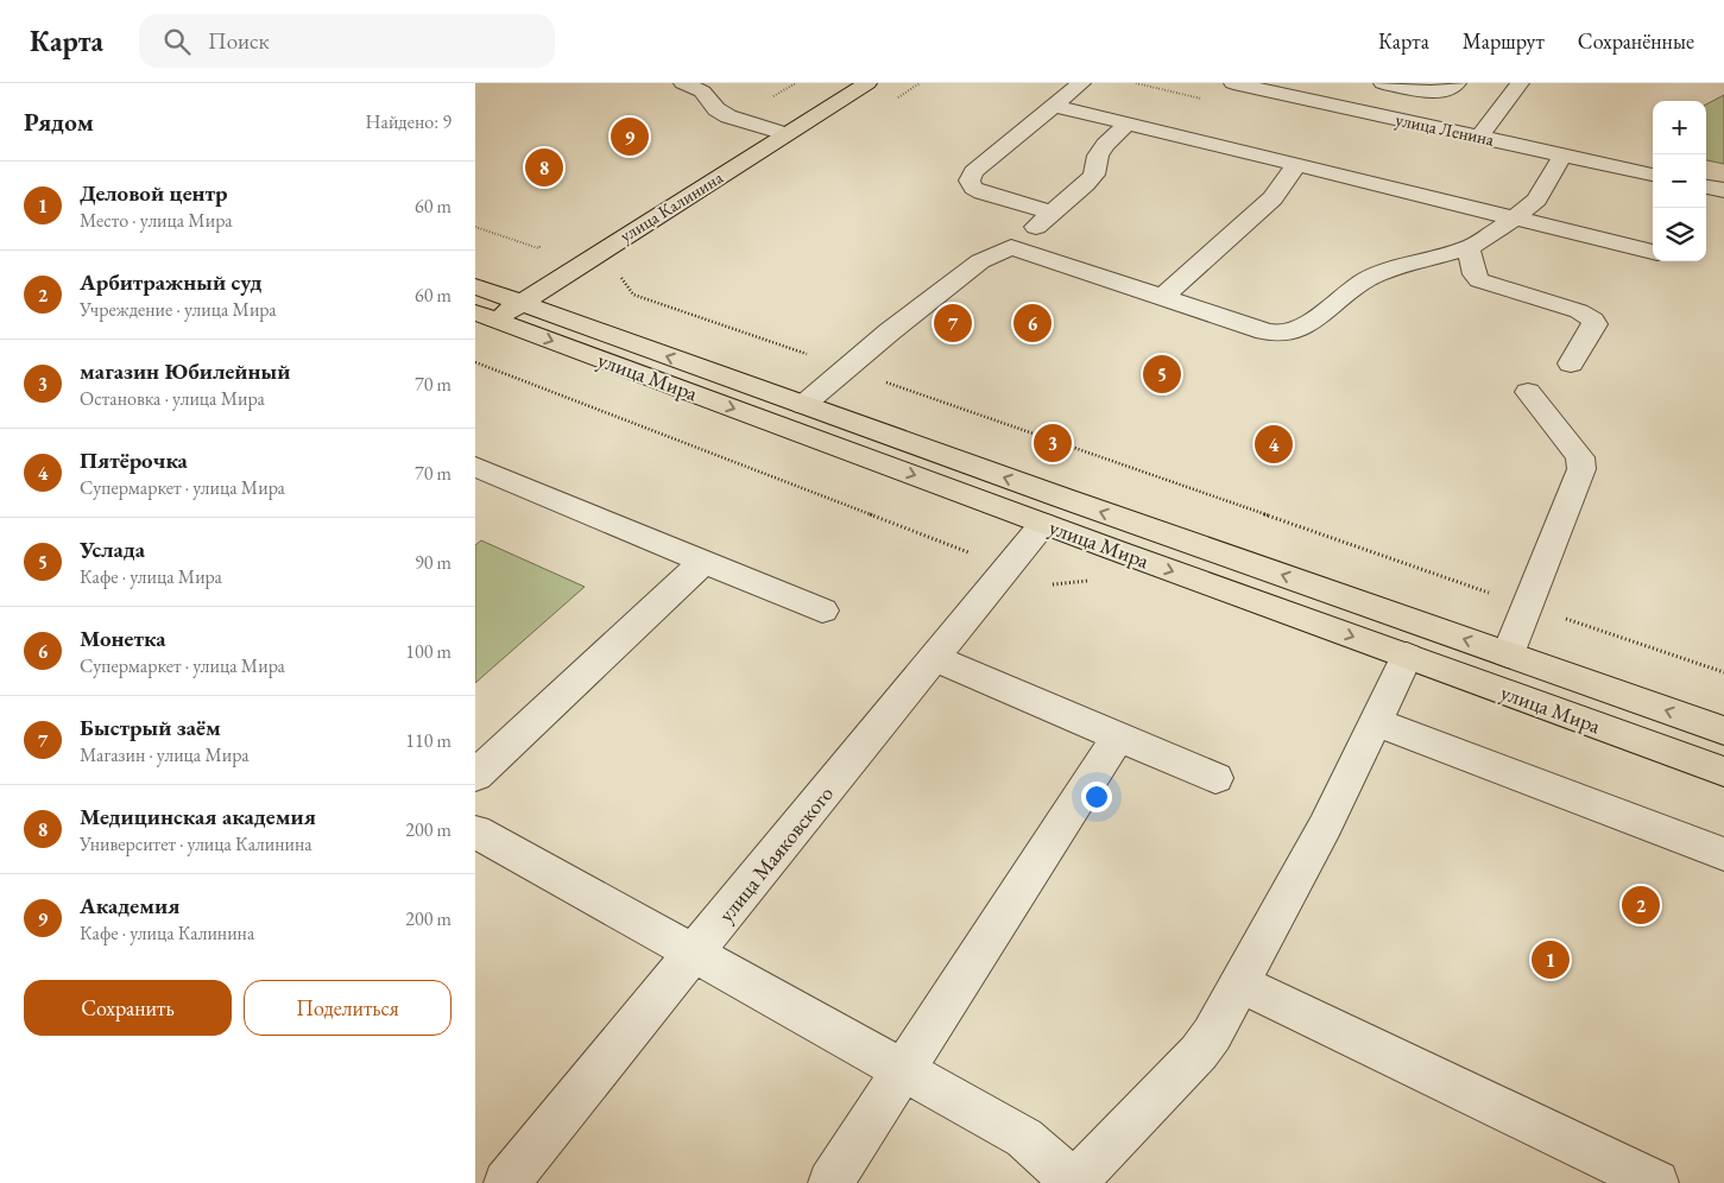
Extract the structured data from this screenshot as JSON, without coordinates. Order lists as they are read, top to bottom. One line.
{"streets":{"main road":["улица Калинина","улица Мира"],"street":["улица Ленина","улица Маяковского"]},"crossings":[["улица Калинина","улица Мира"],["улица Мира","улица Маяковского"]],"page":{"header":"Карта","search":"Поиск","nav":["Карта","Маршрут","Сохранённые"],"heading":["Рядом","Найдено: 9"],"map_buttons":["+","−"],"pins":["9","8","6","7","5","3","4","2","1"],"list":[{"mark":"1","name":"Деловой центр","note":"Место · улица Мира","value":"60 m"},{"mark":"2","name":"Арбитражный суд","note":"Учреждение · улица Мира","value":"60 m"},{"mark":"3","name":"магазин Юбилейный","note":"Остановка · улица Мира","value":"70 m"},{"mark":"4","name":"Пятёрочка","note":"Супермаркет · улица Мира","value":"70 m"},{"mark":"5","name":"Услада","note":"Кафе · улица Мира","value":"90 m"},{"mark":"6","name":"Монетка","note":"Супермаркет · улица Мира","value":"100 m"},{"mark":"7","name":"Быстрый заём","note":"Магазин · улица Мира","value":"110 m"},{"mark":"8","name":"Медицинская академия","note":"Университет · улица Калинина","value":"200 m"},{"mark":"9","name":"Академия","note":"Кафе · улица Калинина","value":"200 m"}],"buttons":["Сохранить","Поделиться"]}}
